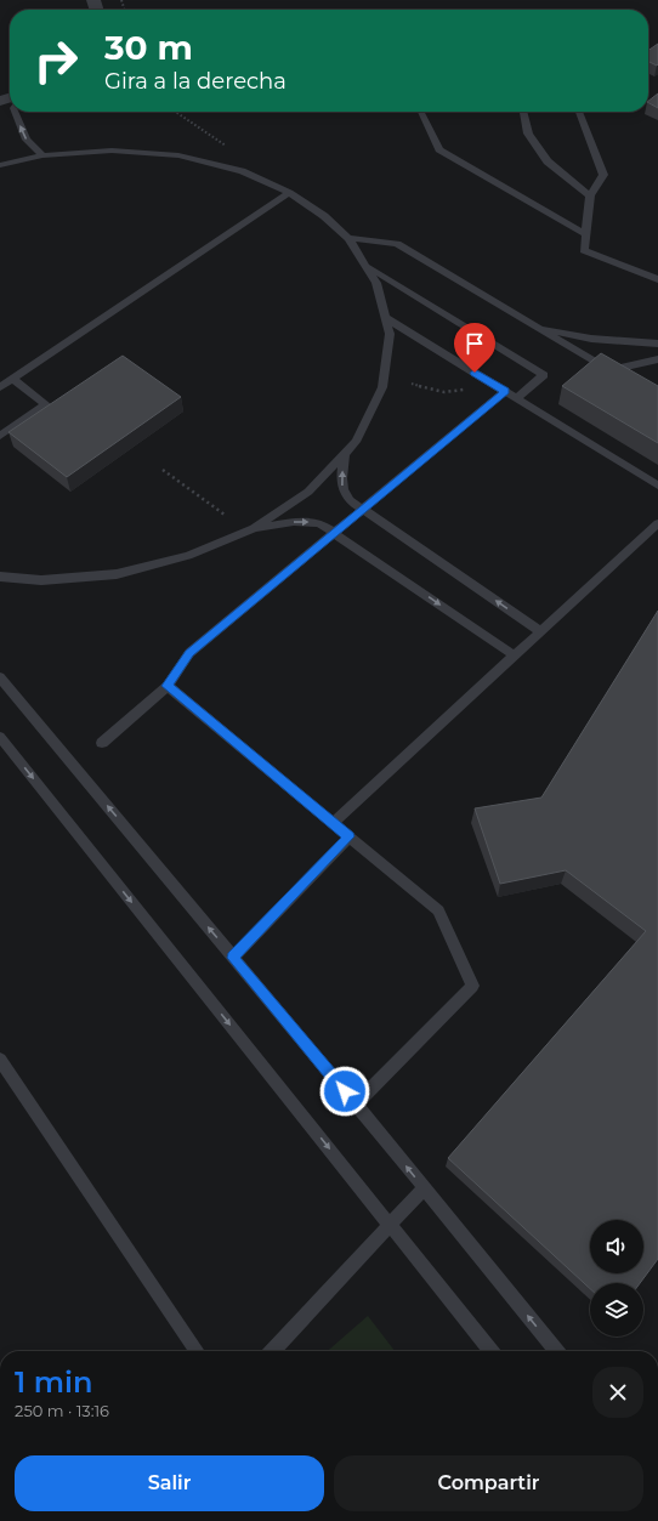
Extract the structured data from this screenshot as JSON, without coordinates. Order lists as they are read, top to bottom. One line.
{"page":{"turn":["30 m","Gira a la derecha"],"heading":["1 min","250 m · 13:16"],"buttons":["Salir","Compartir"]}}
